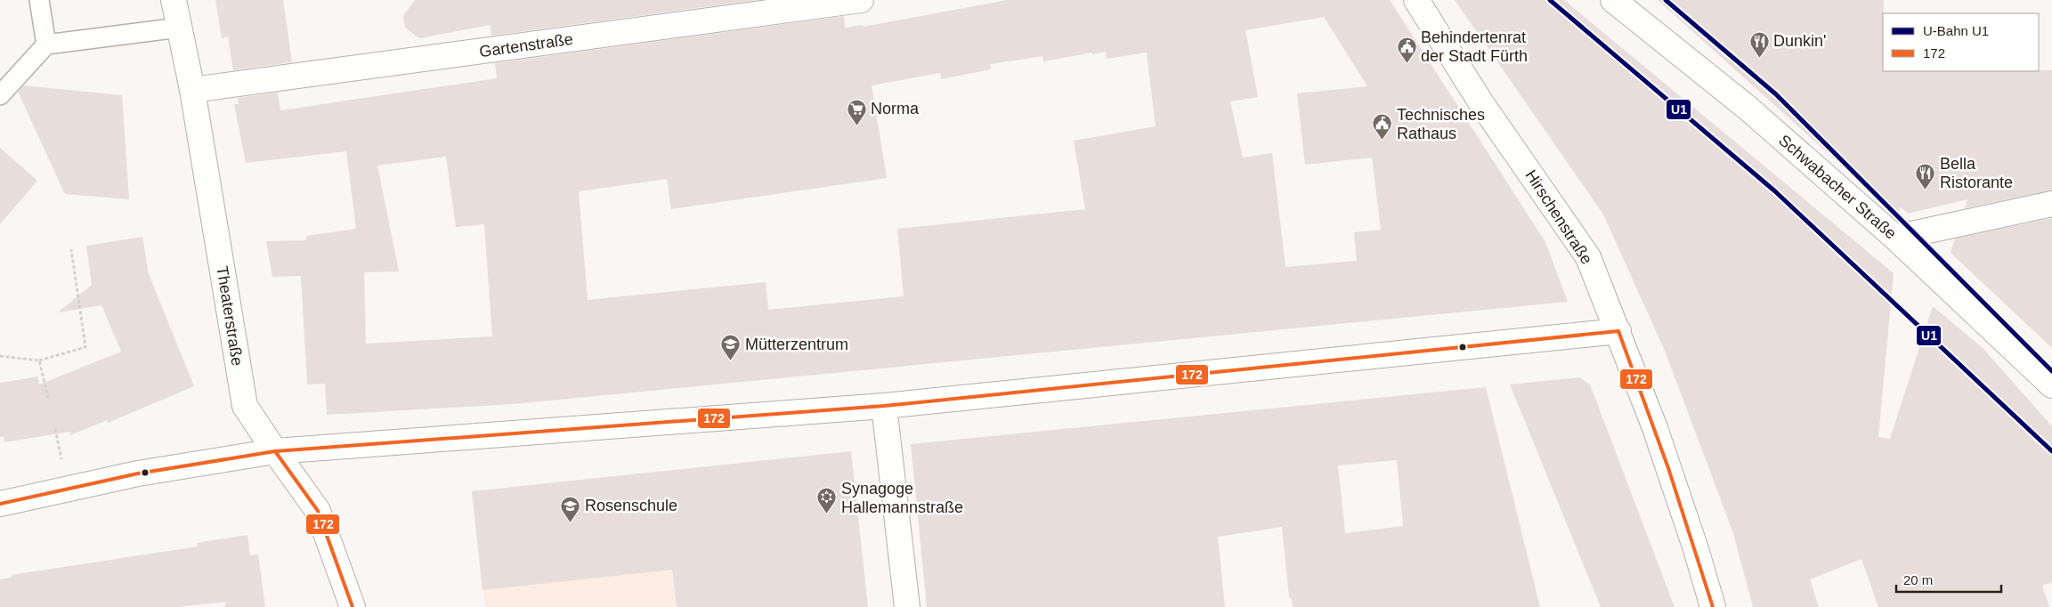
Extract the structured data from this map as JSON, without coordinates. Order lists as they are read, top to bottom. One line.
{"streets":{"street":["Gartenstraße","Schwabacher Straße","Hirschenstraße","Theaterstraße"]},"crossings":[["Gartenstraße","Theaterstraße"]],"places":{"restaurant":["Dunkin'","Bella Ristorante"],"public building":["Behindertenrat der Stadt Fürth","Technisches Rathaus"],"supermarket":["Norma"],"school or university":["Mütterzentrum","Rosenschule"],"synagogue":["Synagoge Hallemannstraße"]},"lines":["metro line U1","transit line 172"],"legend":["U-Bahn U1","172"],"scale_bar":"20 m"}
